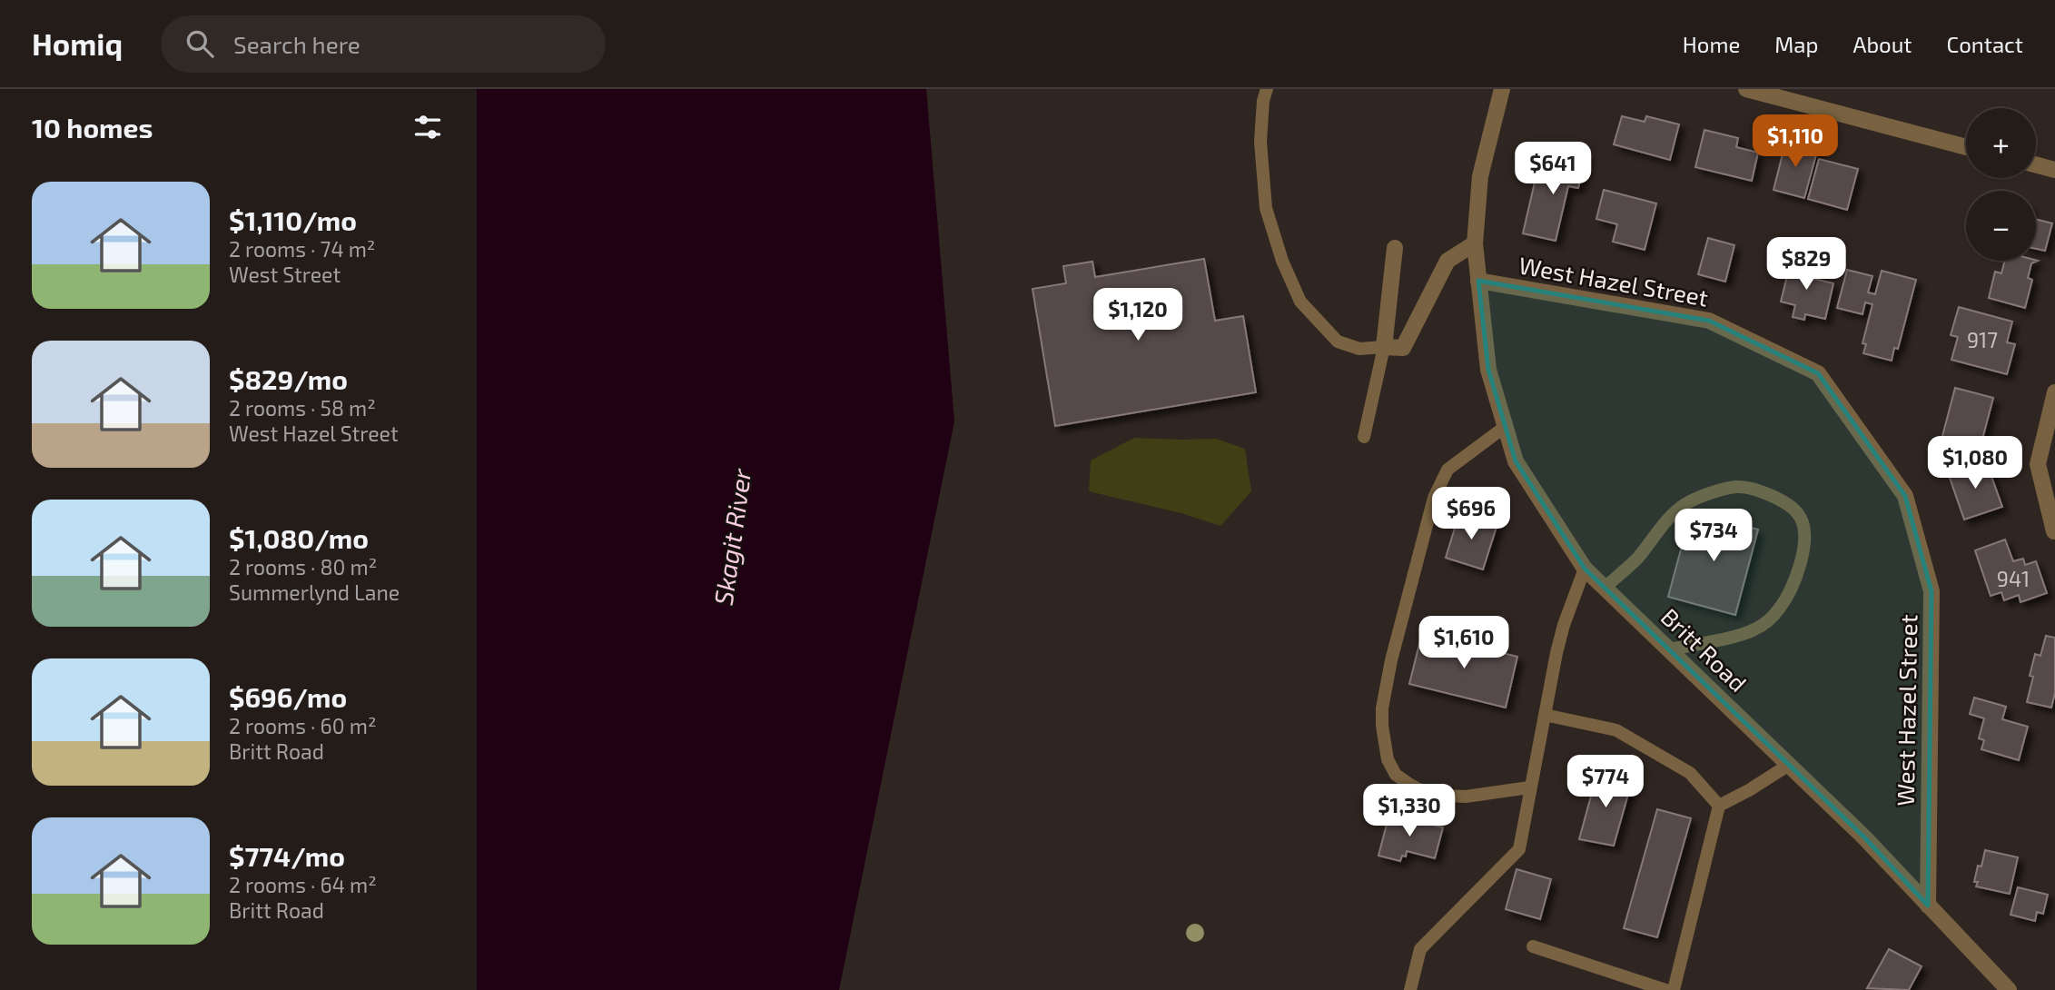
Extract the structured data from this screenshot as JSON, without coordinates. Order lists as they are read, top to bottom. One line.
{"streets":{"street":["West Hazel Street","Britt Road"]},"crossings":[["West Hazel Street","Britt Road"]],"water":["Skagit River"],"house_numbers":["917","941"],"page":{"header":"Homiq","search":"Search here","nav":["Home","Map","About","Contact"],"heading":"10 homes","map_buttons":["+","−"],"price":["$1,110","$641","$829","$1,120","$1,080","$696","$734","$1,610","$774","$1,330"],"list":[{"name":"$1,110/mo","note":"2 rooms · 74 m² · West Street"},{"name":"$829/mo","note":"2 rooms · 58 m² · West Hazel Street"},{"name":"$1,080/mo","note":"2 rooms · 80 m² · Summerlynd Lane"},{"name":"$696/mo","note":"2 rooms · 60 m² · Britt Road"},{"name":"$774/mo","note":"2 rooms · 64 m² · Britt Road"}]}}
